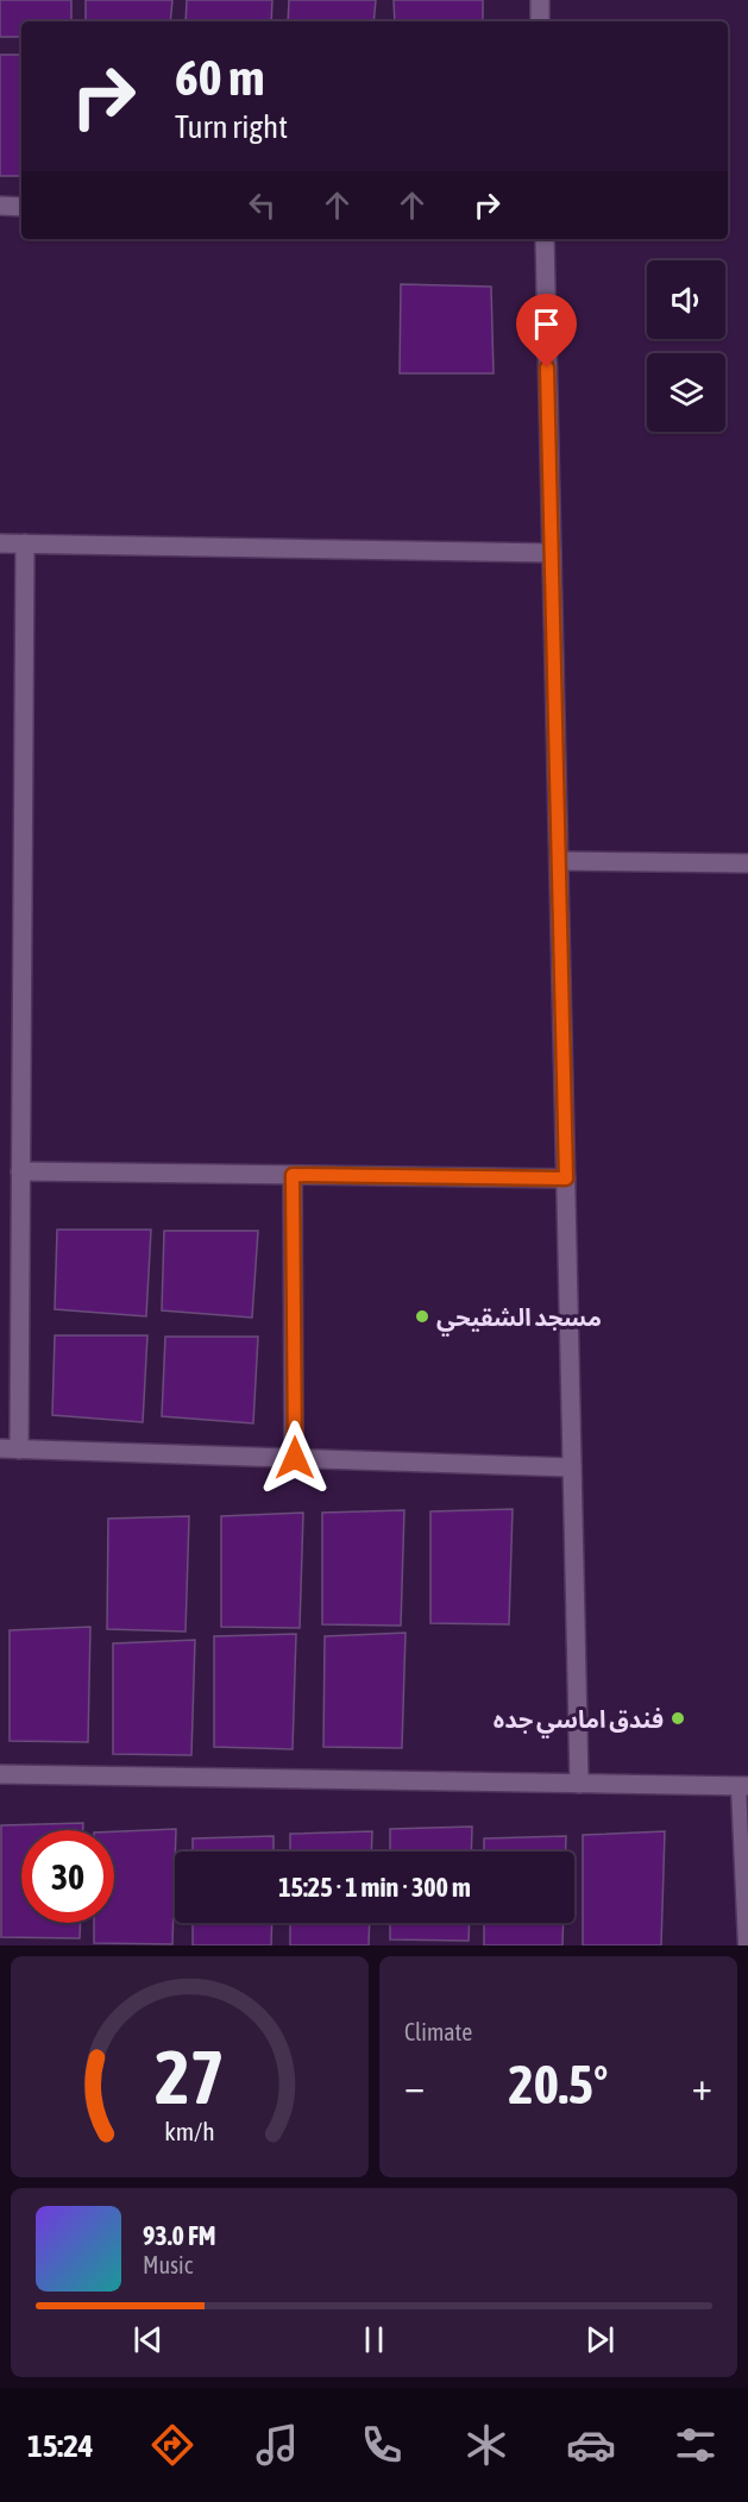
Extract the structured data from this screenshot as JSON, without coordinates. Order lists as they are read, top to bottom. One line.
{"places":["مسجد الشقيحي","فندق اماسي جده"],"page":{"turn":["60 m","Turn right"],"limit":"30","trip":"15:25 · 1 min · 300 m","tile":"Climate","heat":["−","20.5°","+"],"song":["93.0 FM","Music"],"tabs":"15:24","gauge":["27","km/h"]}}
